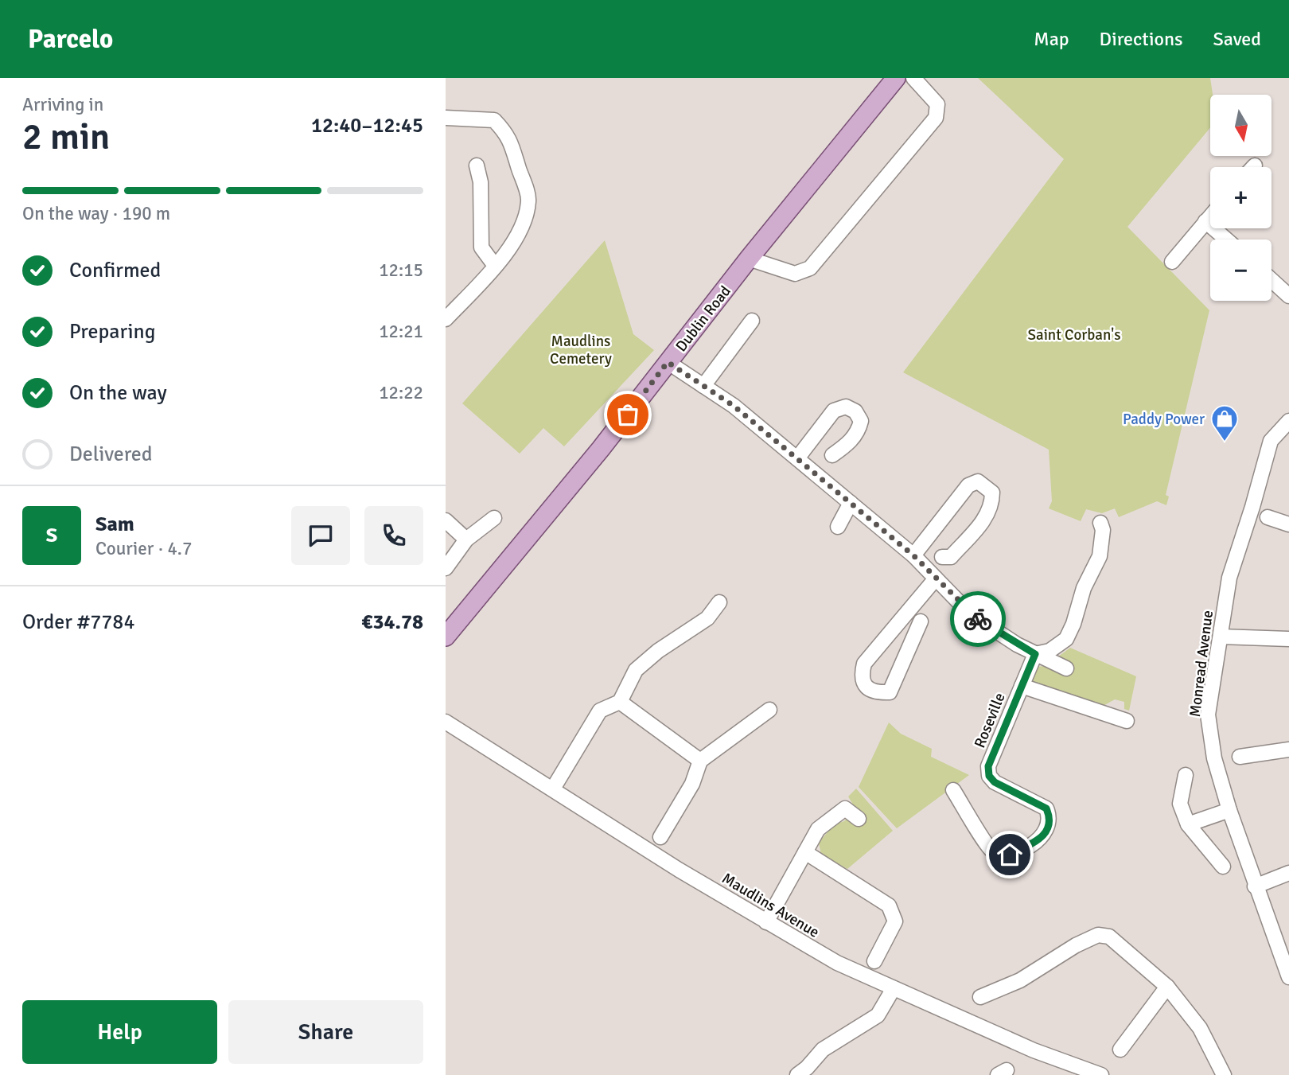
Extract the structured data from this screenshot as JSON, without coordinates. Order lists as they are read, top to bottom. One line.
{"streets":{"main road":["Dublin Road"],"street":["Monread Avenue","Roseville","Maudlins Avenue"]},"parks":["Saint Corban's","Maudlins Cemetery"],"places":{"shop":["Paddy Power"]},"north":"bottom","page":{"header":"Parcelo","nav":["Map","Directions","Saved"],"heading":["2 min","Arriving in","12:40–12:45"],"panel":["Sam","Courier · 4.7","Order #7784","€34.78"],"map_buttons":["+","−"],"bar":"On the way · 190 m","list":[["Confirmed","12:15"],["Preparing","12:21"],["On the way","12:22"],"Delivered"],"round":"S","buttons":["Help","Share"]}}
